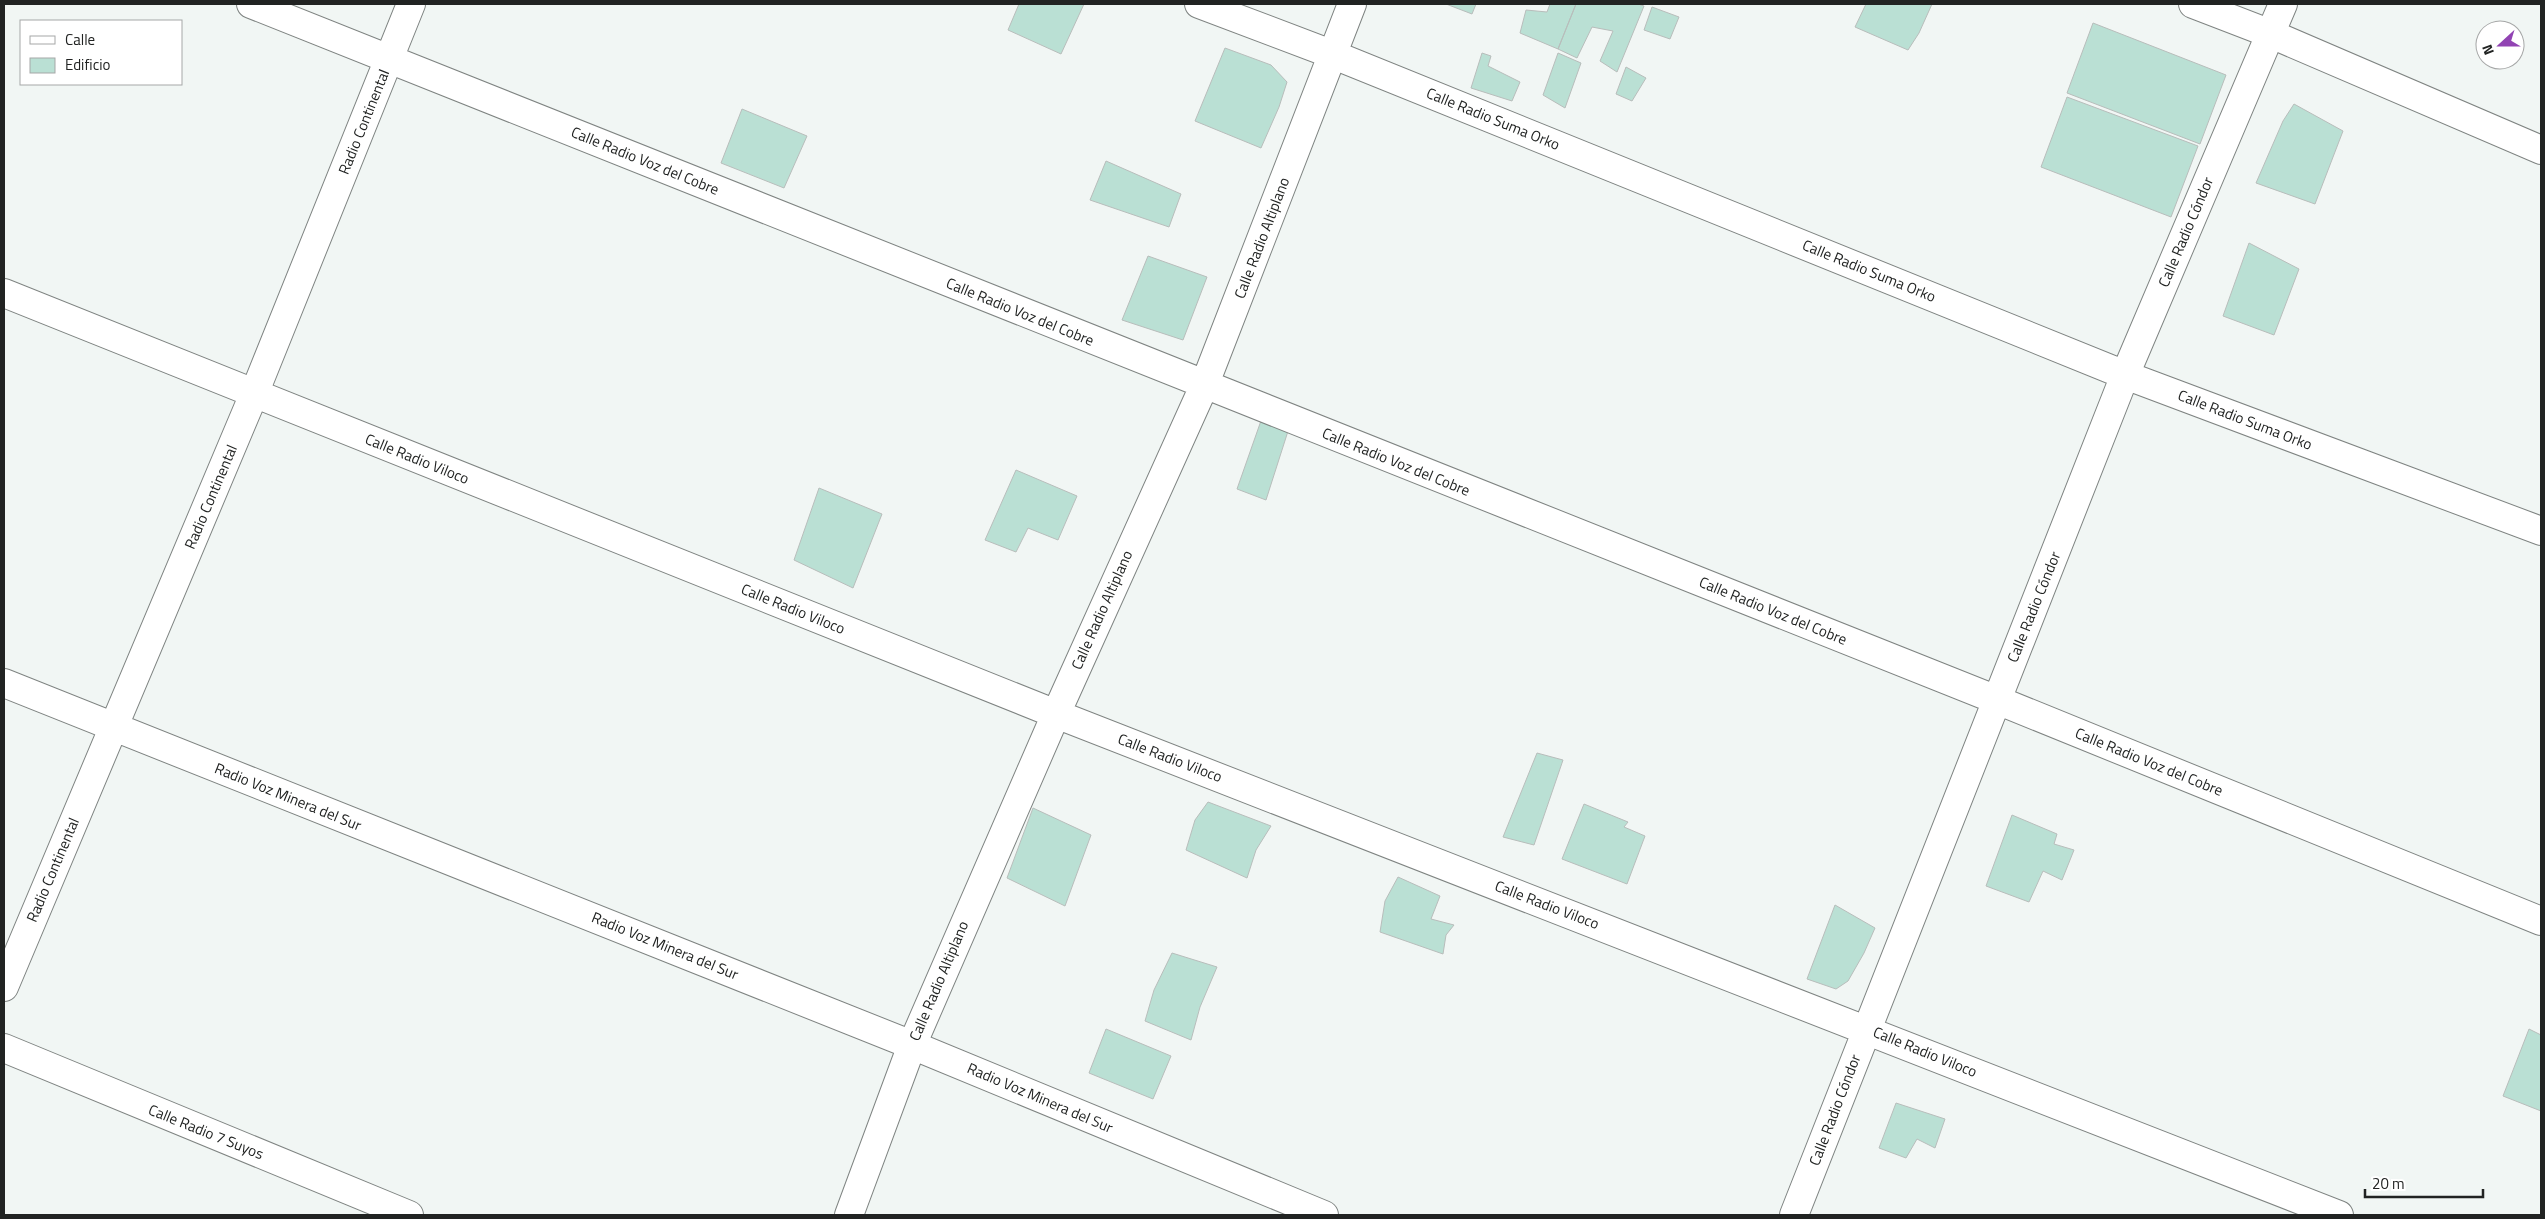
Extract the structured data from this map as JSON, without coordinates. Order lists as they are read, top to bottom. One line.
{"streets":{"street":["Calle Radio Suma Orko","Radio Continental","Calle Radio Voz del Cobre","Calle Radio Cóndor","Calle Radio Altiplano","Calle Radio Viloco","Radio Voz Minera del Sur","Calle Radio 7 Suyos"]},"crossings":[["Calle Radio Suma Orko","Calle Radio Cóndor"],["Calle Radio Suma Orko","Calle Radio Altiplano"],["Radio Continental","Calle Radio Voz del Cobre"],["Radio Continental","Calle Radio Viloco"],["Radio Continental","Radio Voz Minera del Sur"],["Calle Radio Voz del Cobre","Calle Radio Cóndor"],["Calle Radio Voz del Cobre","Calle Radio Altiplano"],["Calle Radio Cóndor","Calle Radio Viloco"],["Calle Radio Altiplano","Calle Radio Viloco"],["Calle Radio Altiplano","Radio Voz Minera del Sur"]],"legend":["Calle","Edificio"],"scale_bar":"20 m","north":"left"}
